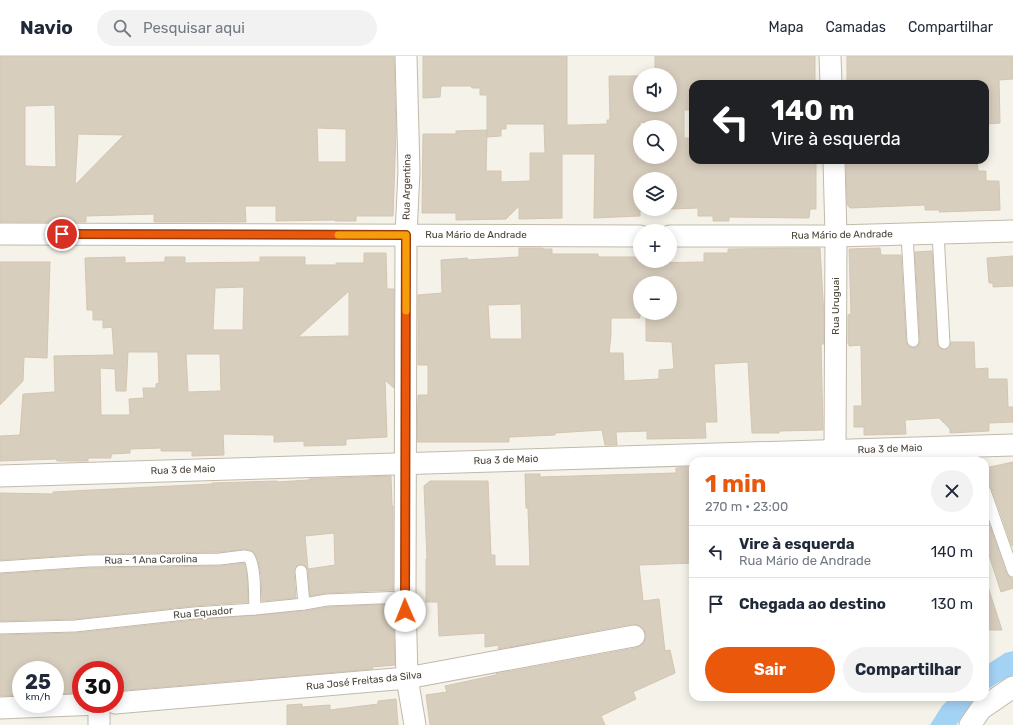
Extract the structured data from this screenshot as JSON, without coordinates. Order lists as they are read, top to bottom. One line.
{"streets":{"street":["Rua Argentina","Rua Mário de Andrade","Rua Uruguai","Rua 3 de Maio","Rua José Freitas da Silva"],"lane":["Rua - 1 Ana Carolina","Rua Equador"]},"crossings":[["Rua Argentina","Rua Mário de Andrade"],["Rua Argentina","Rua 3 de Maio"],["Rua Argentina","Rua Equador"],["Rua Argentina","Rua José Freitas da Silva"],["Rua Mário de Andrade","Rua Uruguai"],["Rua Uruguai","Rua 3 de Maio"],["Rua - 1 Ana Carolina","Rua Equador"]],"page":{"header":"Navio","search":"Pesquisar aqui","nav":["Mapa","Camadas","Compartilhar"],"map_buttons":["+","−"],"turn":["140 m","Vire à esquerda"],"heading":["1 min","270 m · 23:00"],"list":[{"name":"Vire à esquerda","note":"Rua Mário de Andrade","value":"140 m"},{"name":"Chegada ao destino","value":"130 m"}],"buttons":["Sair","Compartilhar"],"speed":"25 km/h","limit":"30"}}
